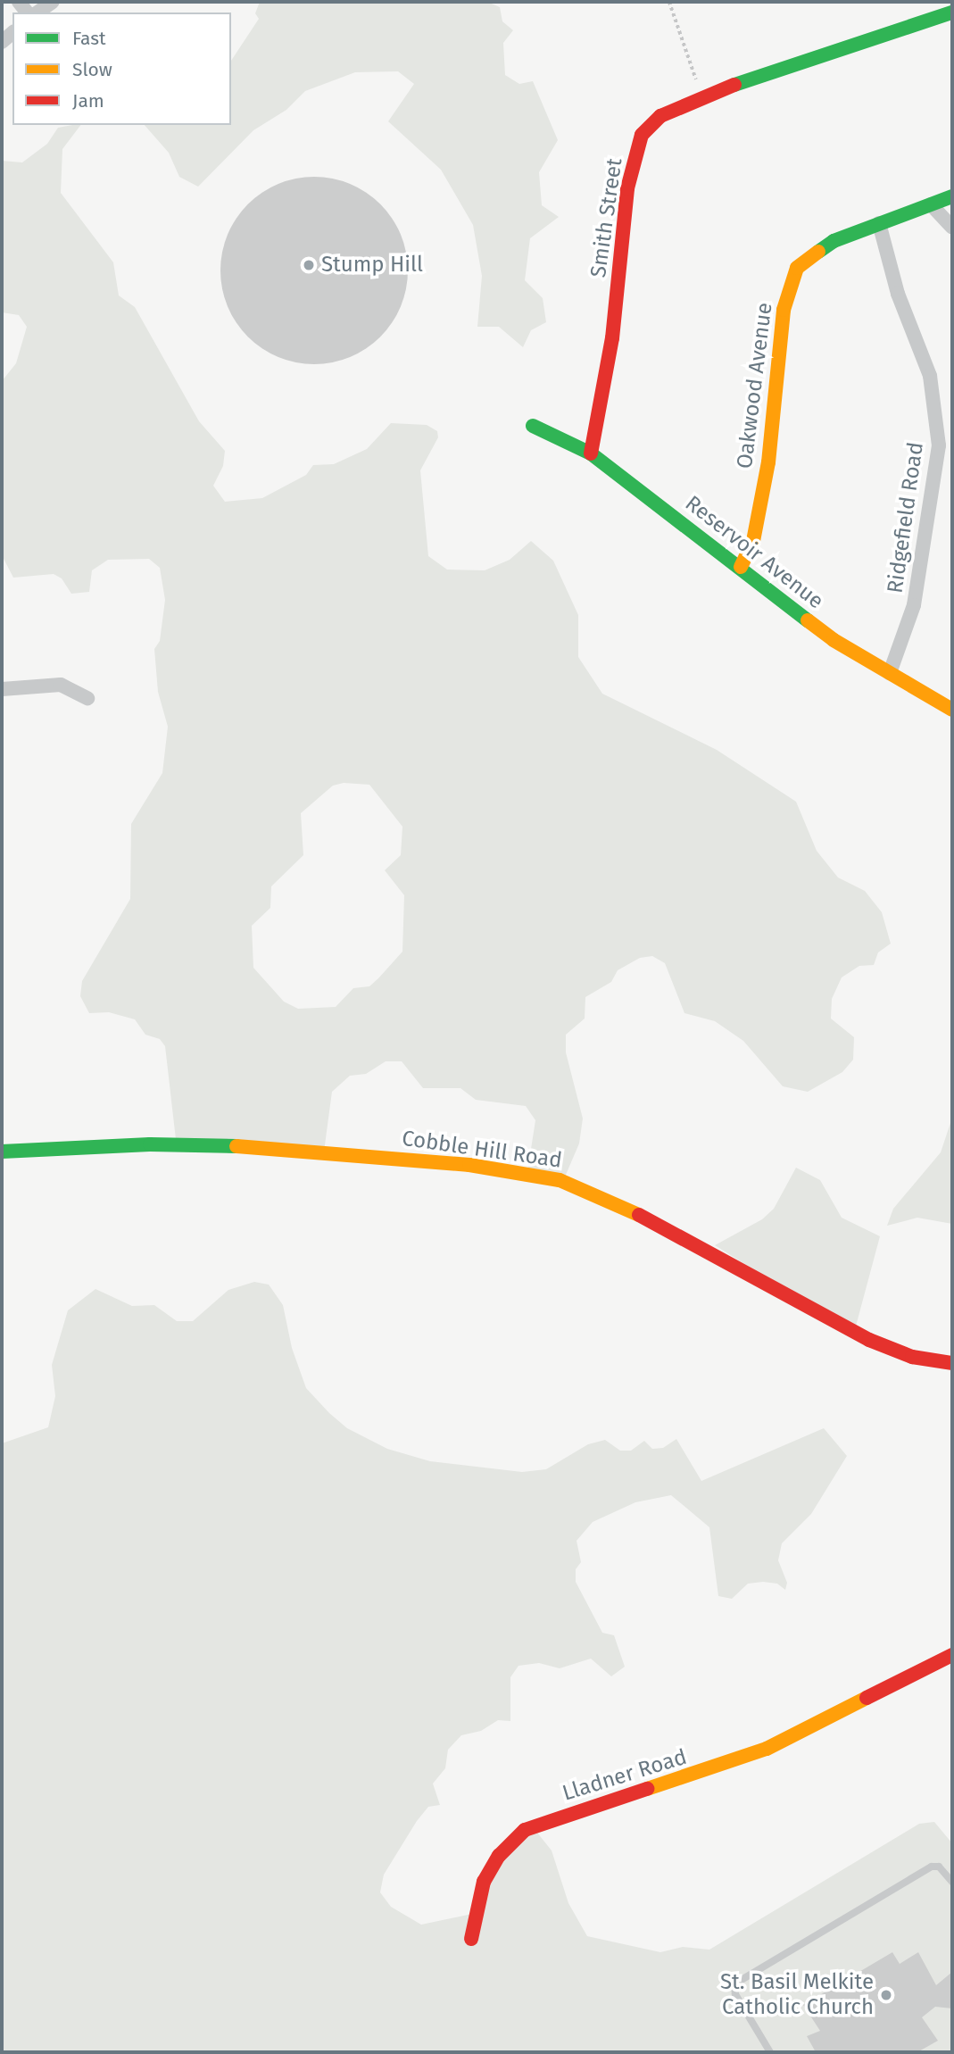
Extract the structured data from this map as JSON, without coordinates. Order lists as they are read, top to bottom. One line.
{"streets":{"street":["Smith Street","Oakwood Avenue","Ridgefield Road","Reservoir Avenue","Cobble Hill Road","Lladner Road"]},"crossings":[["Smith Street","Reservoir Avenue"],["Oakwood Avenue","Ridgefield Road"],["Oakwood Avenue","Reservoir Avenue"],["Ridgefield Road","Reservoir Avenue"]],"places":["Stump Hill","St. Basil Melkite Catholic Church"],"legend":["Fast","Slow","Jam"]}
